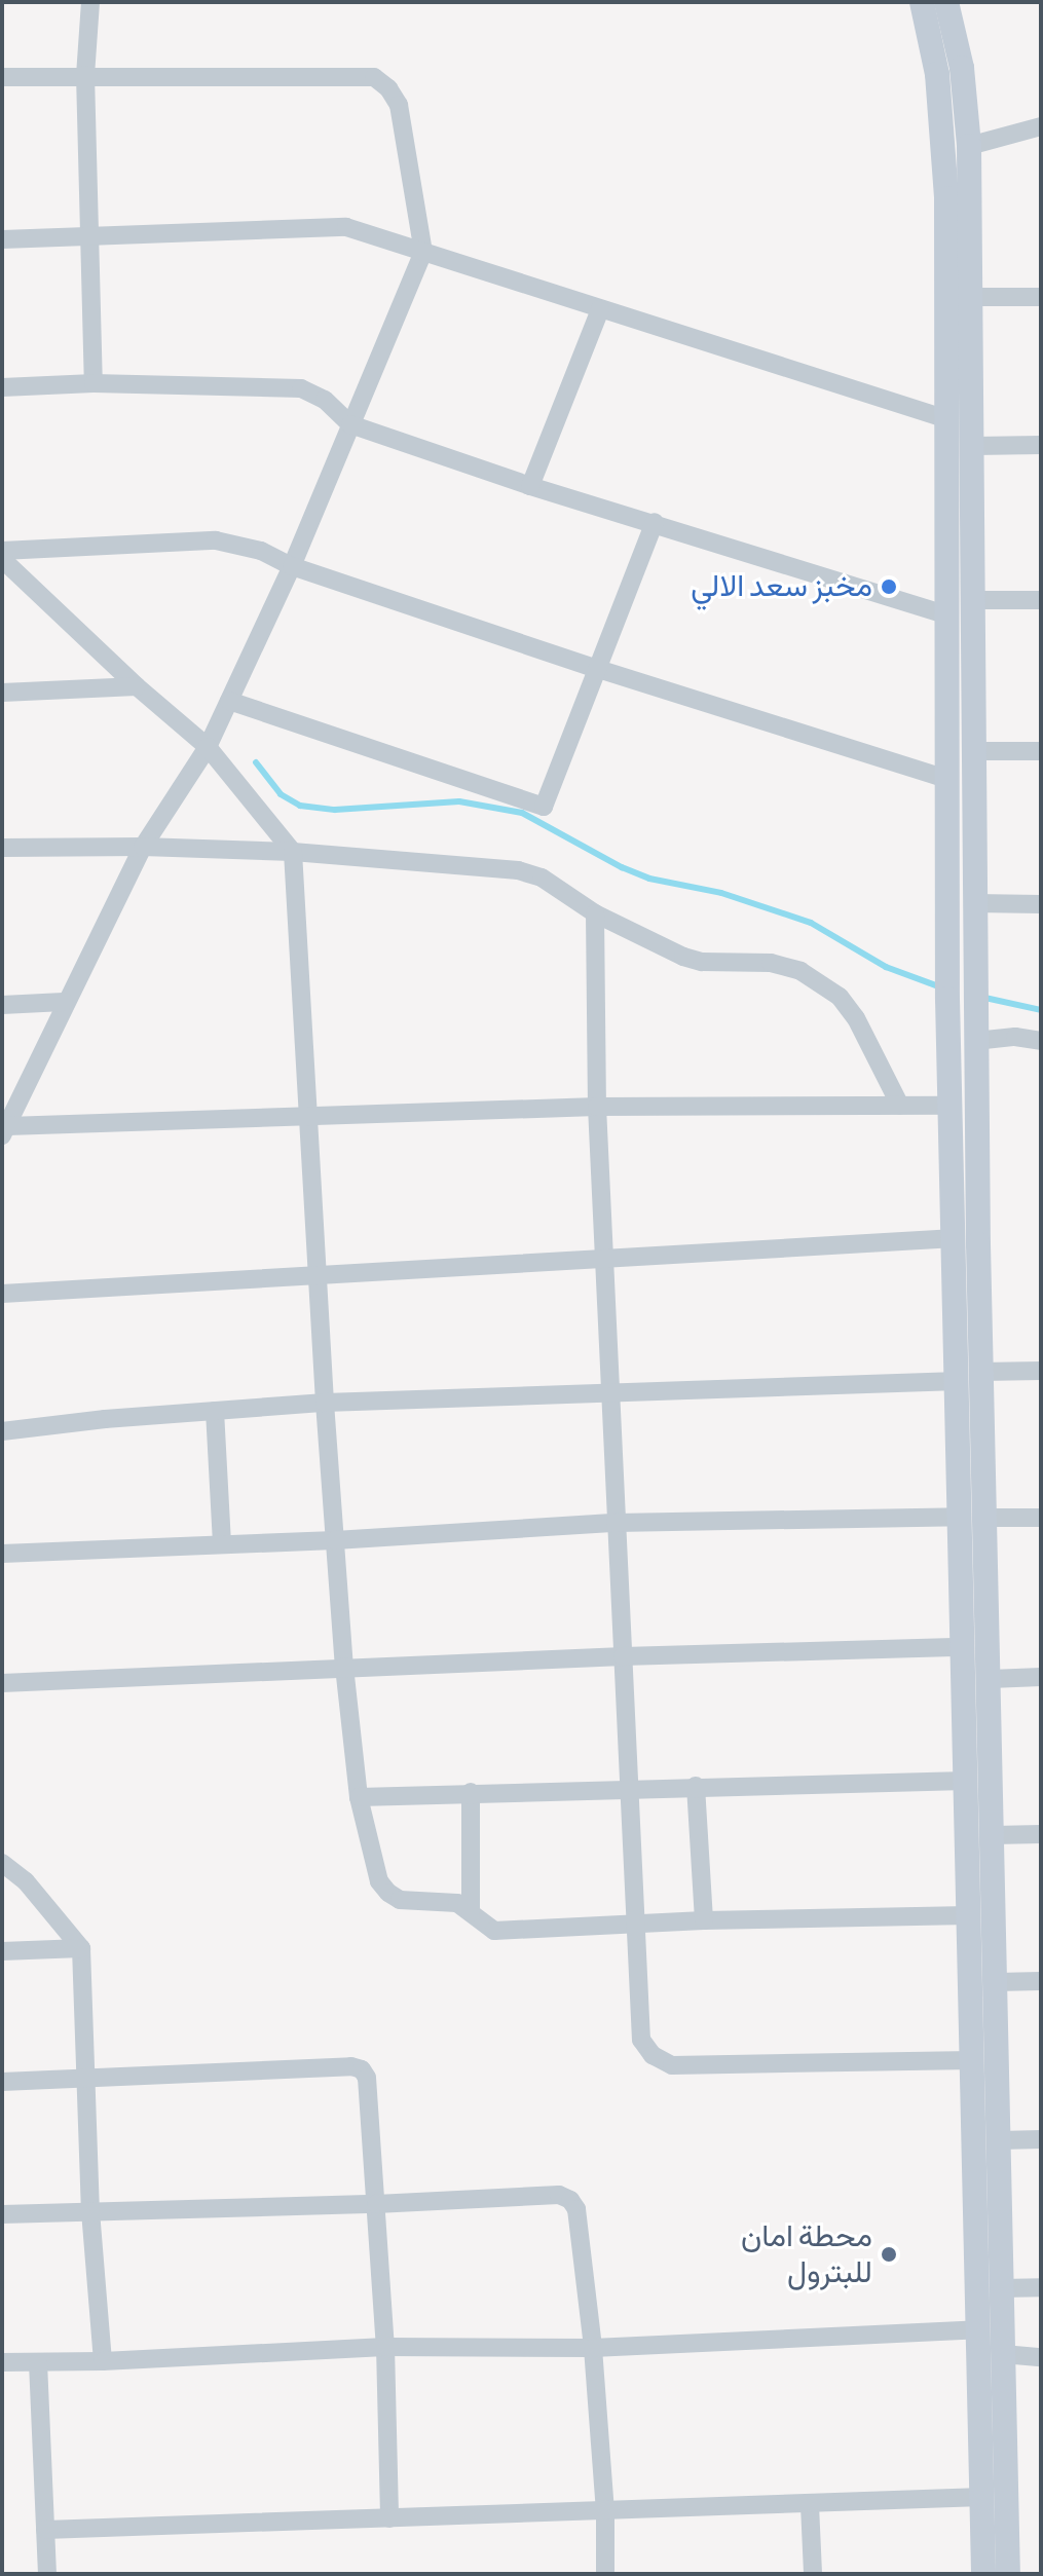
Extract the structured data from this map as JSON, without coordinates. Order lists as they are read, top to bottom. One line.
{"places":["مخبز سعد الالي","محطة امان للبترول"]}
